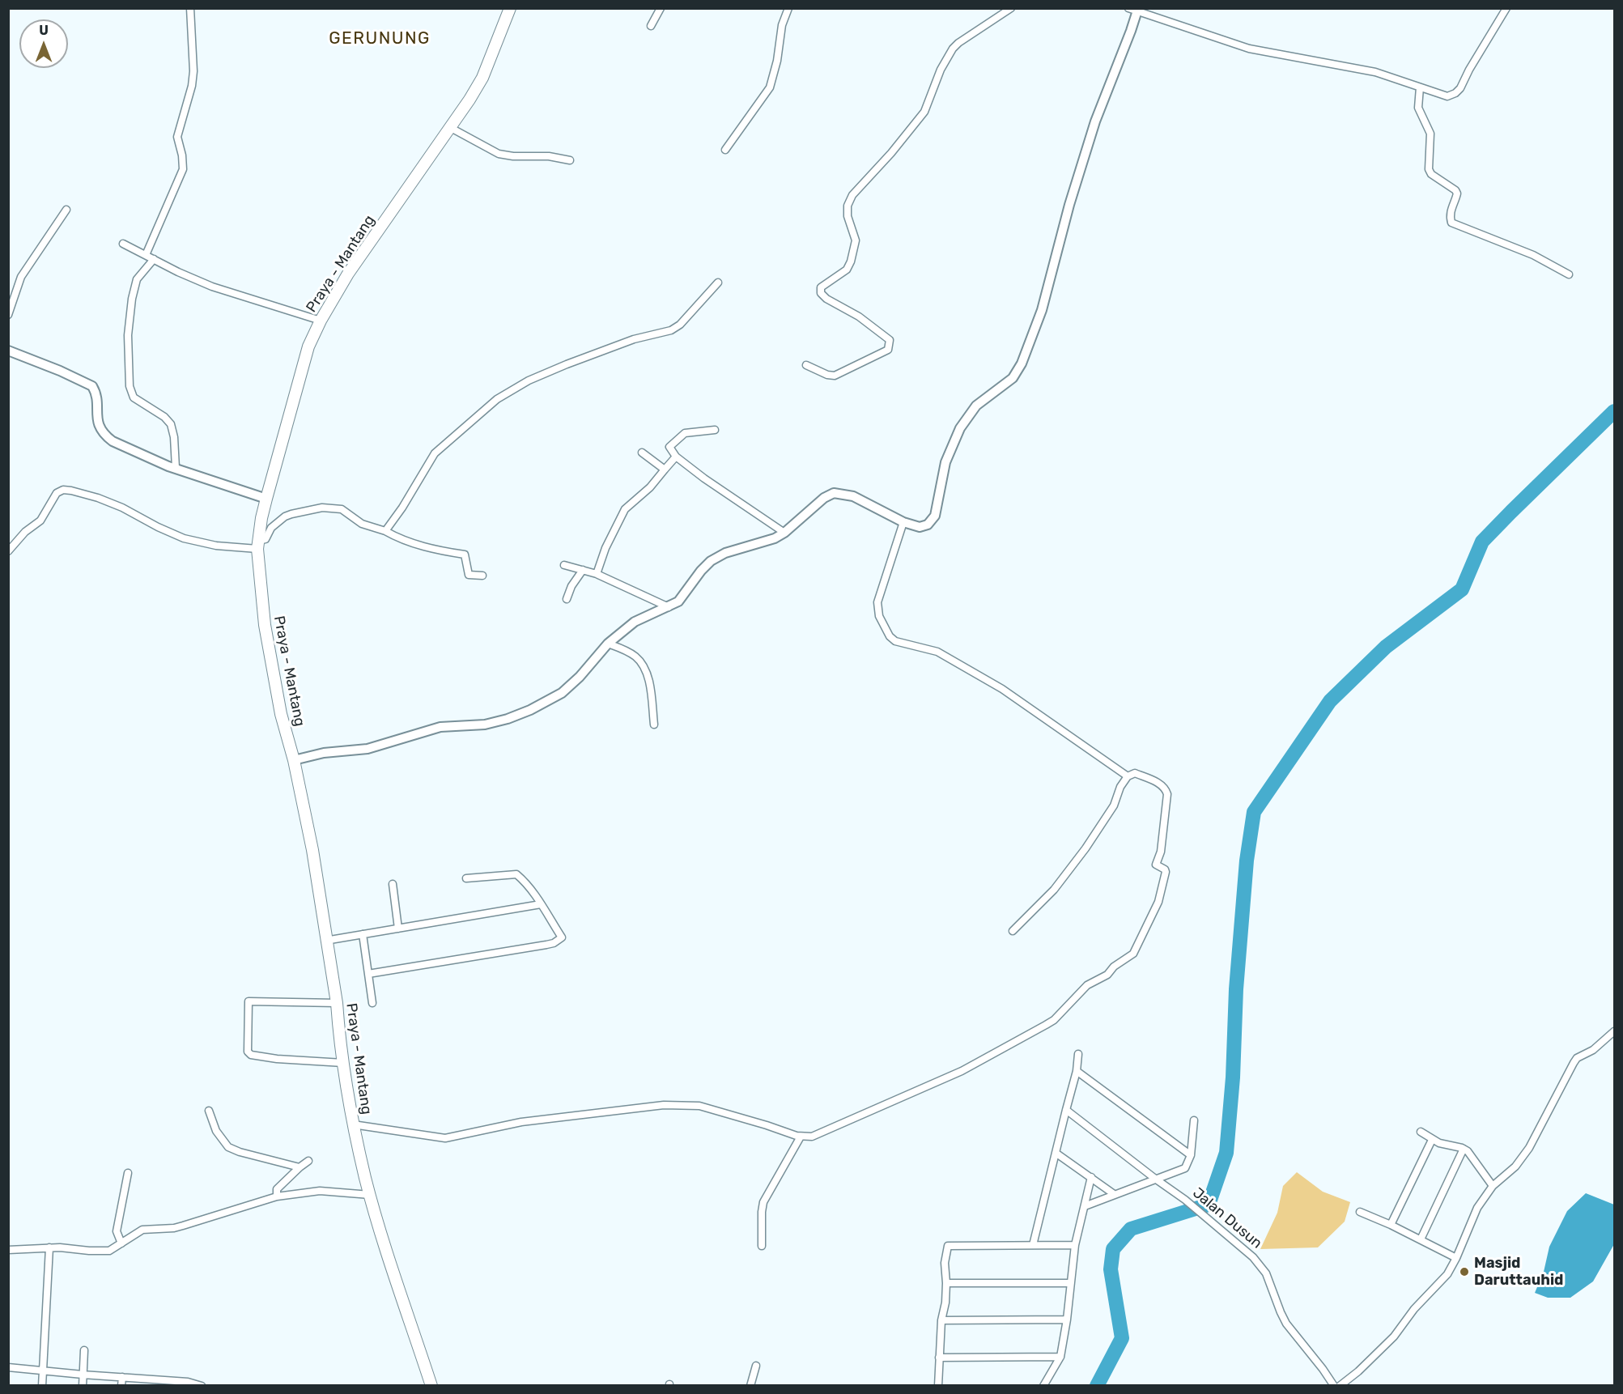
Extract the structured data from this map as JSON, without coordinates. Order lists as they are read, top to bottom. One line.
{"streets":{"main road":["Praya - Mantang"],"street":["Jalan Dusun"]},"districts":["GERUNUNG"],"places":["Masjid Daruttauhid"],"north":"top"}
